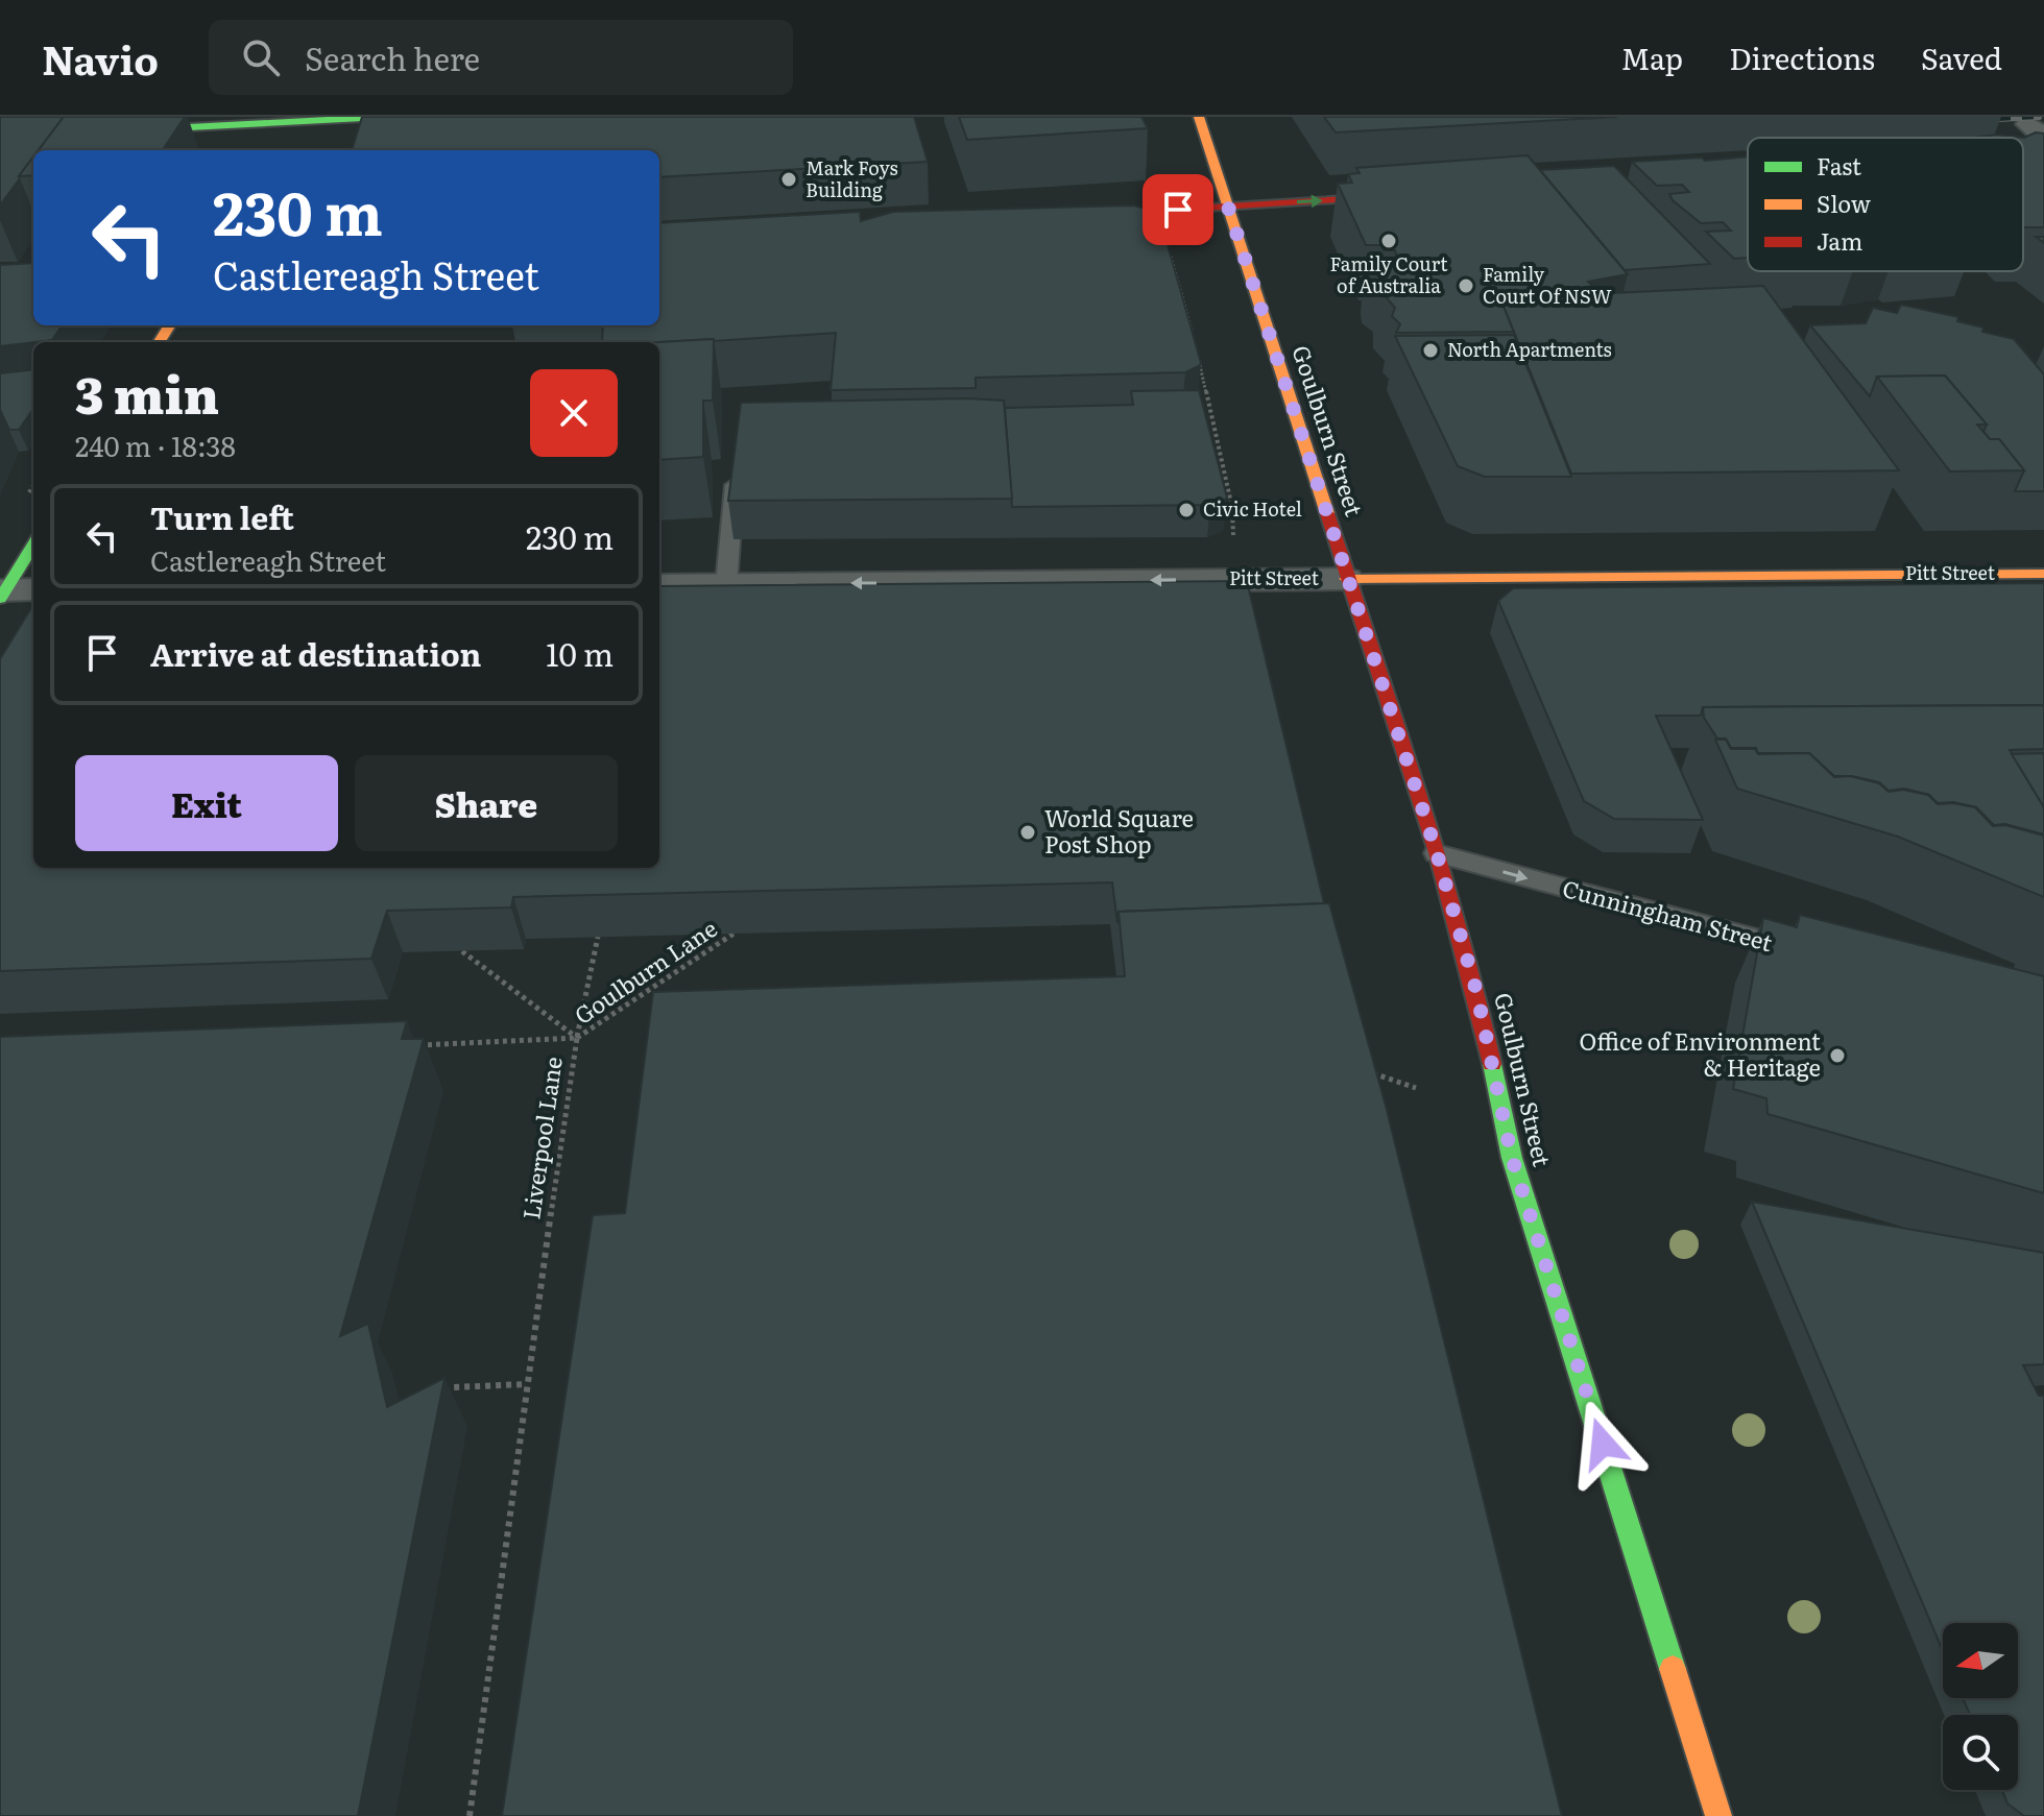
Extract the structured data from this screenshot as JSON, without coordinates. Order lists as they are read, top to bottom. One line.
{"streets":{"main road":["Goulburn Street","Pitt Street"],"lane":["Cunningham Street"],"path":["Goulburn Lane","Liverpool Lane"]},"crossings":[["Goulburn Street","Pitt Street"],["Goulburn Street","Cunningham Street"],["Goulburn Lane","Liverpool Lane"]],"one_way":["Cunningham Street"],"places":["Mark Foys Building","Family Court of Australia","Family Court Of NSW","North Apartments","Civic Hotel","World Square Post Shop","Office of Environment & Heritage"],"legend":["Fast","Slow","Jam"],"north":"left","page":{"header":"Navio","search":"Search here","nav":["Map","Directions","Saved"],"turn":["230 m","Castlereagh Street"],"heading":["3 min","240 m · 18:38"],"list":[{"name":"Turn left","note":"Castlereagh Street","value":"230 m"},{"name":"Arrive at destination","value":"10 m"}],"buttons":["Exit","Share"]}}
